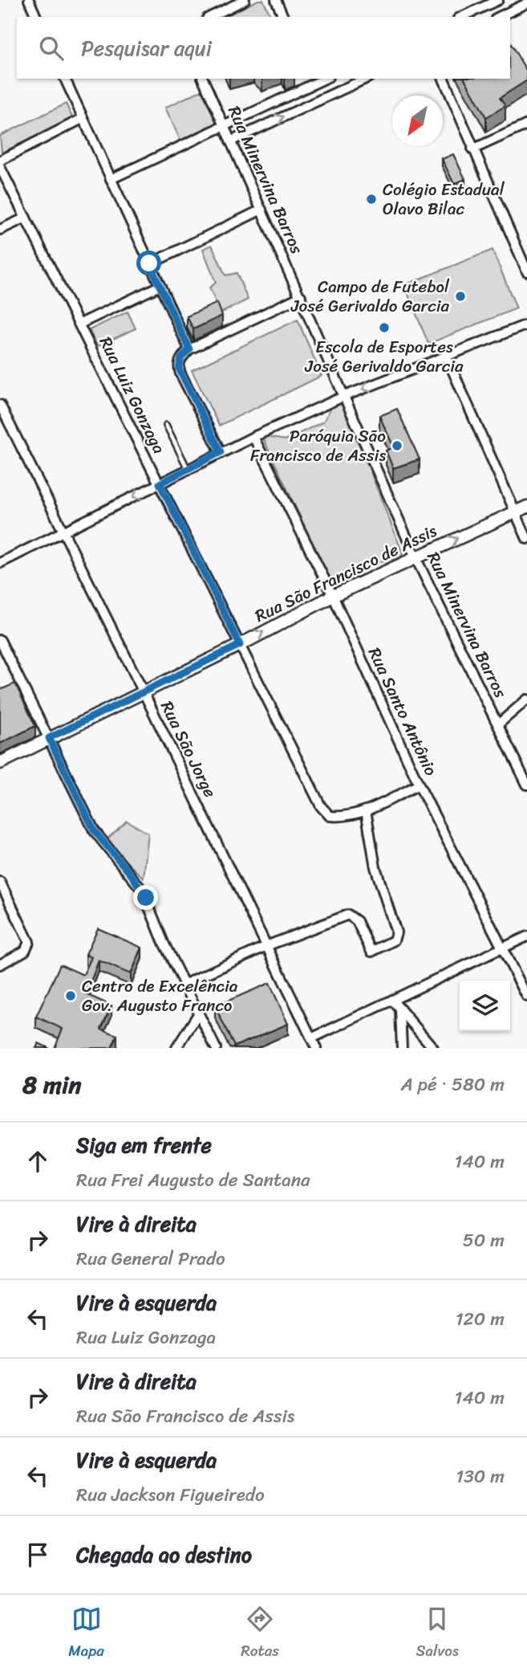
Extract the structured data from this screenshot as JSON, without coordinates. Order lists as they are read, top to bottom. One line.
{"streets":{"street":["Rua Minervina Barros","Rua Luiz Gonzaga","Rua São Francisco de Assis","Rua Santo Antônio","Rua São Jorge"]},"crossings":[["Rua Minervina Barros","Rua São Francisco de Assis"],["Rua Luiz Gonzaga","Rua São Francisco de Assis"],["Rua São Francisco de Assis","Rua Santo Antônio"],["Rua São Francisco de Assis","Rua São Jorge"]],"one_way":["Rua São Francisco de Assis"],"places":["Colégio Estadual Olavo Bilac","Campo de Futebol José Gerivaldo Garcia","Escola de Esportes José Gerivaldo Garcia","Paróquia São Francisco de Assis","Centro de Excelência Gov. Augusto Franco"],"north":"bottom left","page":{"search":"Pesquisar aqui","heading":["8 min","A pé · 580 m"],"list":[["Siga em frente","Rua Frei Augusto de Santana","140 m"],["Vire à direita","Rua General Prado","50 m"],["Vire à esquerda","Rua Luiz Gonzaga","120 m"],["Vire à direita","Rua São Francisco de Assis","140 m"],["Vire à esquerda","Rua Jackson Figueiredo","130 m"],"Chegada ao destino"],"nav":["Mapa","Rotas","Salvos"]}}
